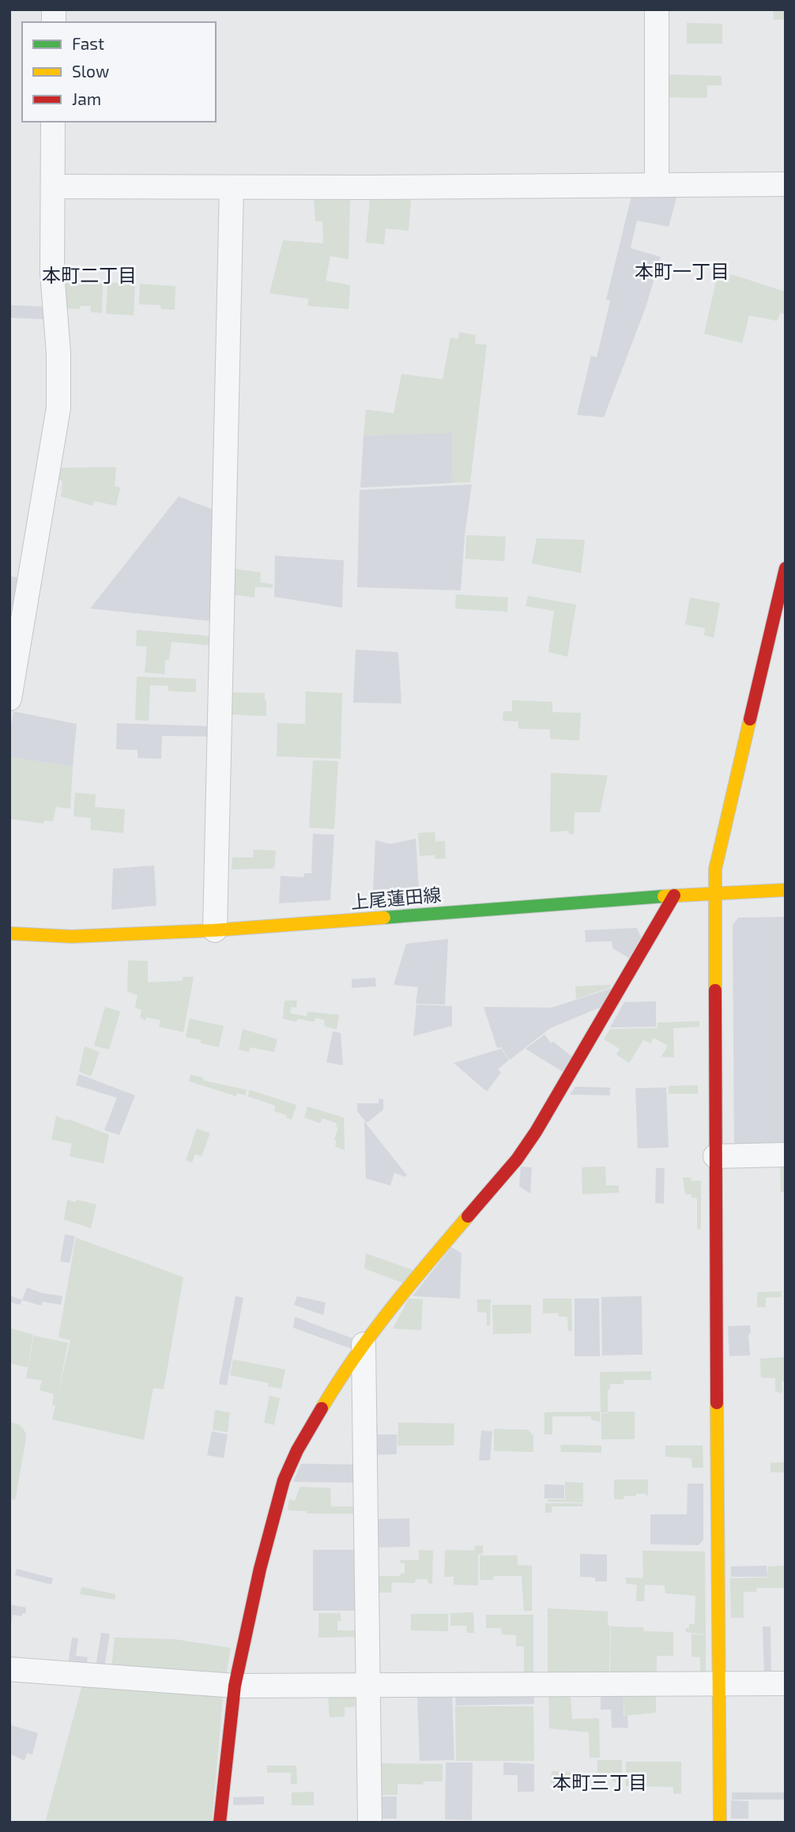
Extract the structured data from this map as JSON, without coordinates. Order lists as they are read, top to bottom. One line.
{"streets":{"street":["上尾蓮田線"]},"districts":["本町一丁目","本町二丁目","本町三丁目"],"legend":["Fast","Slow","Jam"]}
